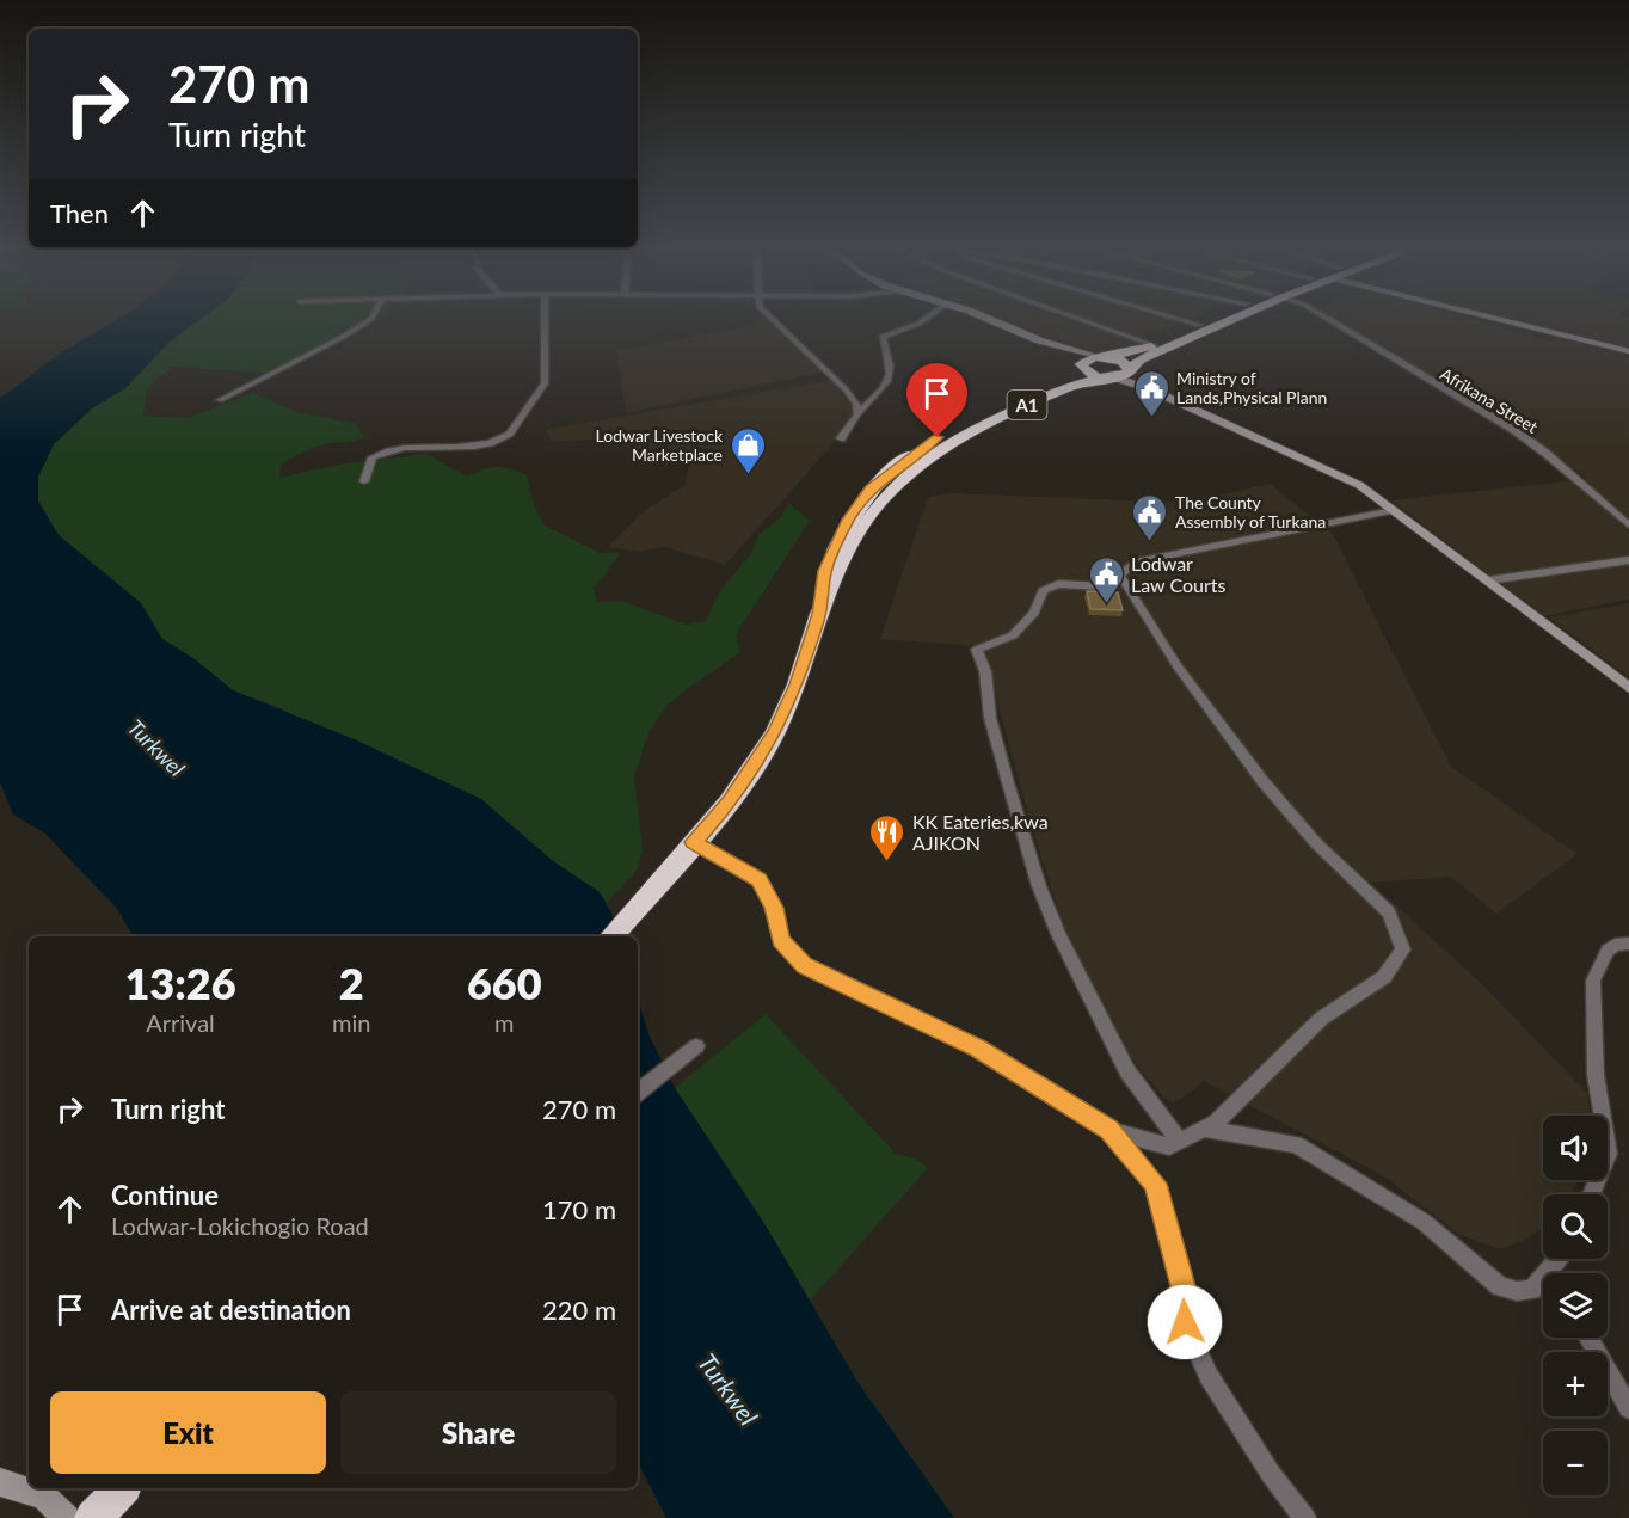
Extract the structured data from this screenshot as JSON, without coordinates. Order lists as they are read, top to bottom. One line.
{"streets":{"highway":["A1"],"street":["Afrikana Street"]},"water":["Turkwel"],"places":{"public building":["Ministry of Lands,Physical Plann","The County Assembly of Turkana","Lodwar Law Courts"],"shop":["Lodwar Livestock Marketplace"],"restaurant":["KK Eateries,kwa AJIKON"]},"page":{"turn":["270 m","Turn right"],"then":"Then","eta":["13:26","Arrival","2","min","660","m"],"list":[{"name":"Turn right","value":"270 m"},{"name":"Continue","note":"Lodwar-Lokichogio Road","value":"170 m"},{"name":"Arrive at destination","value":"220 m"}],"map_buttons":["+","−"],"buttons":["Exit","Share"]}}
